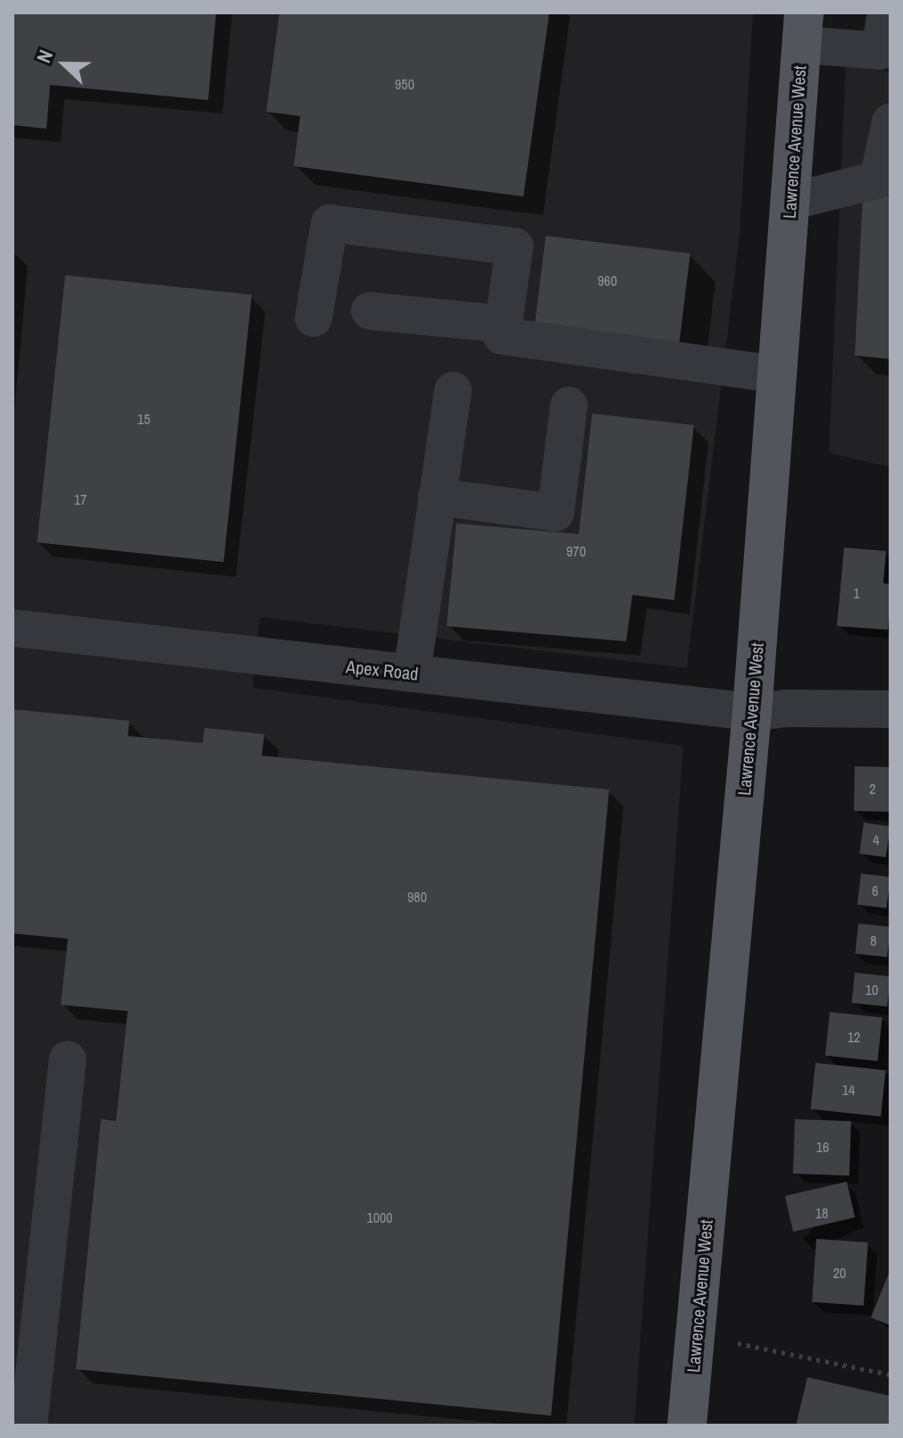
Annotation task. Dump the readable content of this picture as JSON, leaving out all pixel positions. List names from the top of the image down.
{
  "streets": {
    "main road": ["Lawrence Avenue West"],
    "street": ["Apex Road"]
  },
  "crossings": [
    ["Lawrence Avenue West", "Apex Road"]
  ],
  "house_numbers": [
    "950",
    "960",
    "15",
    "17",
    "970",
    "1",
    "2",
    "4",
    "6",
    "980",
    "8",
    "10",
    "12",
    "14",
    "16",
    "18",
    "1000",
    "20"
  ],
  "north": "left"
}
